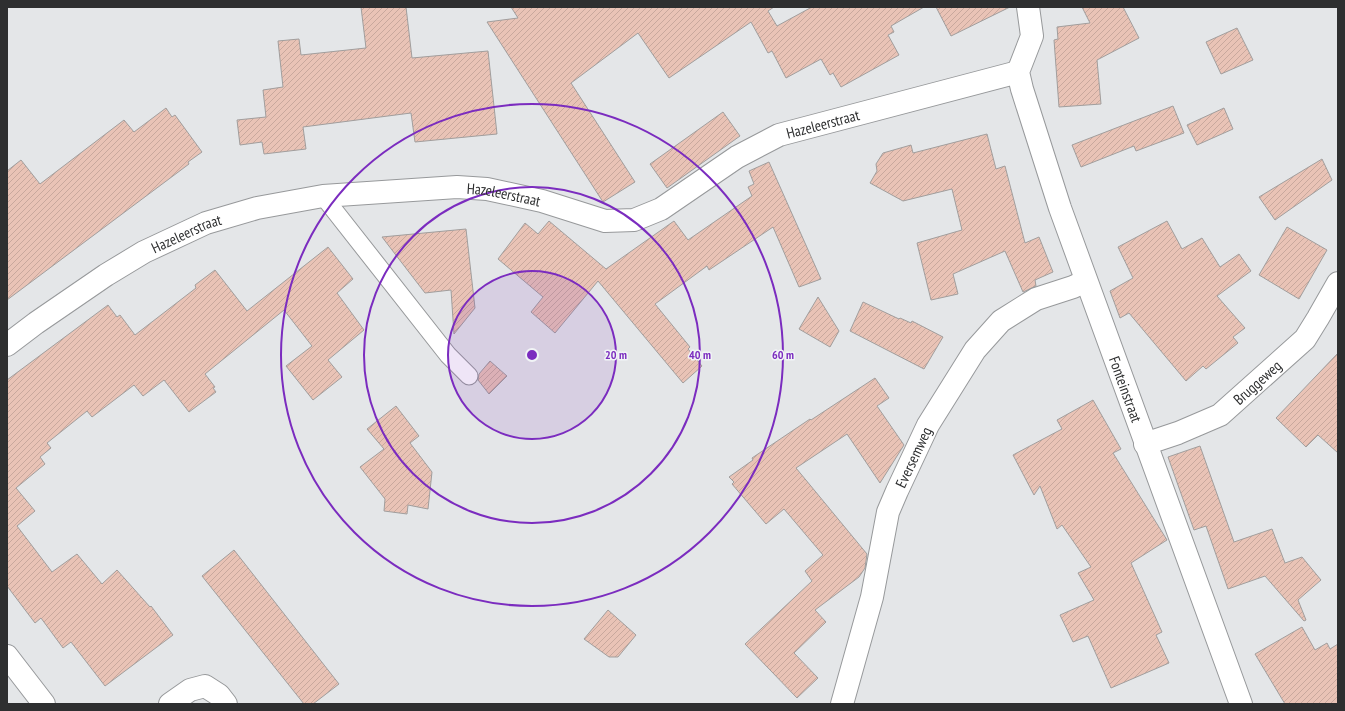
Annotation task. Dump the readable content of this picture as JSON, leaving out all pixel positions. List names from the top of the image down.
{
  "streets": {
    "street": [
      "Hazeleerstraat",
      "Bruggeweg",
      "Fonteinstraat",
      "Eversemweg"
    ]
  },
  "crossings": [
    ["Hazeleerstraat", "Fonteinstraat"],
    ["Bruggeweg", "Fonteinstraat"],
    ["Fonteinstraat", "Eversemweg"]
  ],
  "rings": ["20 m", "40 m", "60 m"]
}
